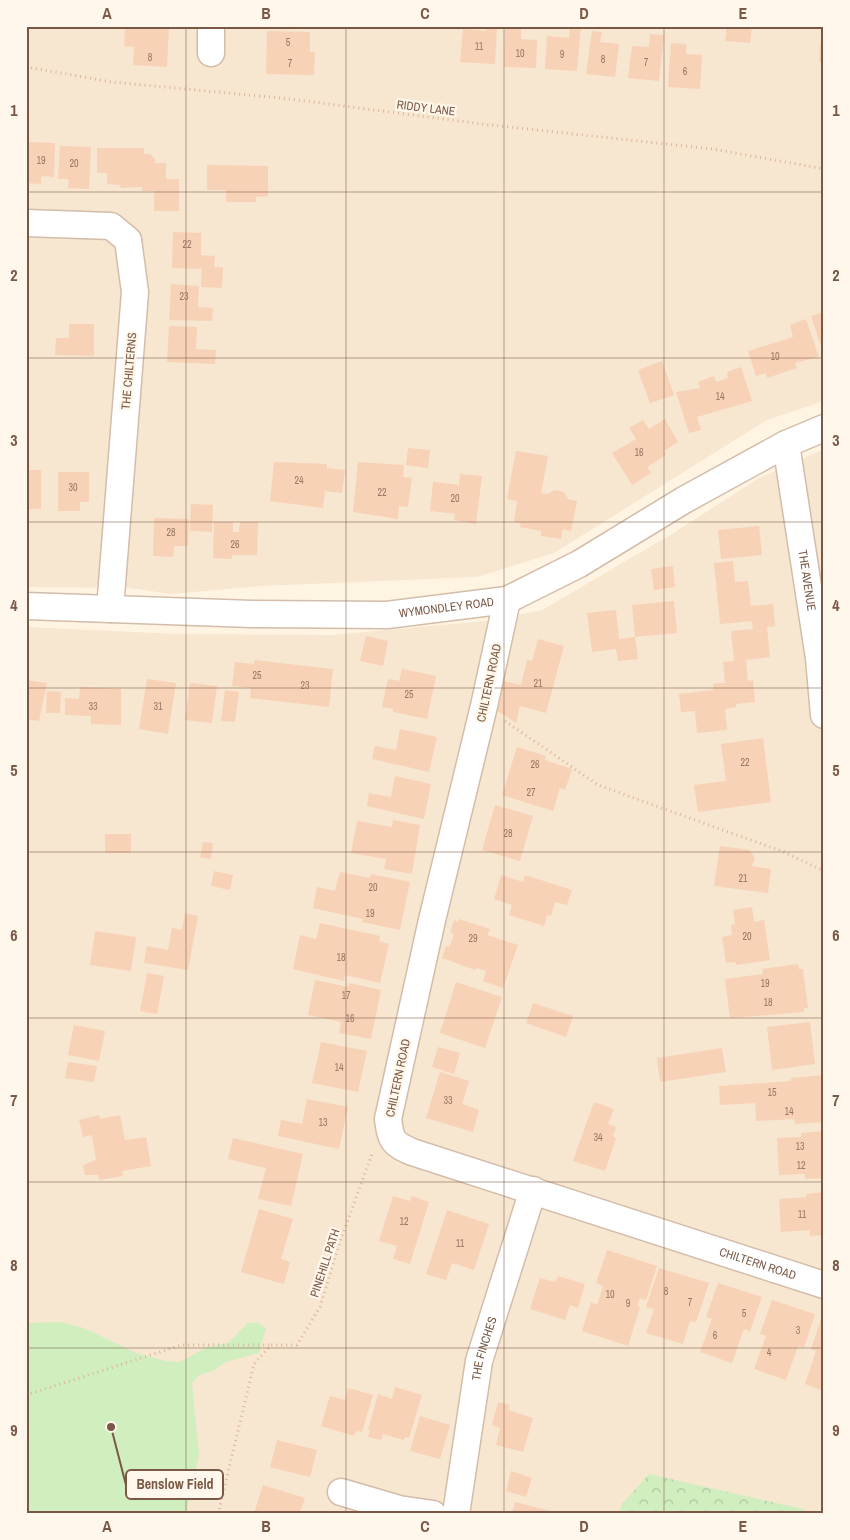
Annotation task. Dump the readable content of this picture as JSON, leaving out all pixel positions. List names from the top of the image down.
{
  "streets": {
    "street": [
      "THE CHILTERNS",
      "THE AVENUE",
      "WYMONDLEY ROAD",
      "CHILTERN ROAD",
      "THE FINCHES"
    ],
    "path": ["RIDDY LANE", "PINEHILL PATH"]
  },
  "crossings": [
    ["THE CHILTERNS", "WYMONDLEY ROAD"],
    ["THE AVENUE", "WYMONDLEY ROAD"],
    ["WYMONDLEY ROAD", "CHILTERN ROAD"],
    ["CHILTERN ROAD", "PINEHILL PATH"],
    ["CHILTERN ROAD", "THE FINCHES"]
  ],
  "places": ["Benslow Field"],
  "house_numbers": [
    "5",
    "11",
    "10",
    "9",
    "8",
    "8",
    "7",
    "7",
    "6",
    "19",
    "20",
    "22",
    "23",
    "10",
    "14",
    "16",
    "24",
    "30",
    "22",
    "20",
    "28",
    "26",
    "25",
    "21",
    "23",
    "25",
    "33",
    "31",
    "22",
    "26",
    "27",
    "28",
    "21",
    "20",
    "19",
    "20",
    "29",
    "18",
    "19",
    "17",
    "18",
    "16",
    "14",
    "15",
    "33",
    "14",
    "13",
    "34",
    "13",
    "12",
    "11",
    "12",
    "11",
    "8",
    "10",
    "7",
    "9",
    "5",
    "3",
    "6",
    "4"
  ],
  "grid": {
    "columns": [
      "A",
      "B",
      "C",
      "D",
      "E"
    ],
    "rows": [
      "1",
      "2",
      "3",
      "4",
      "5",
      "6",
      "7",
      "8",
      "9"
    ]
  }
}
